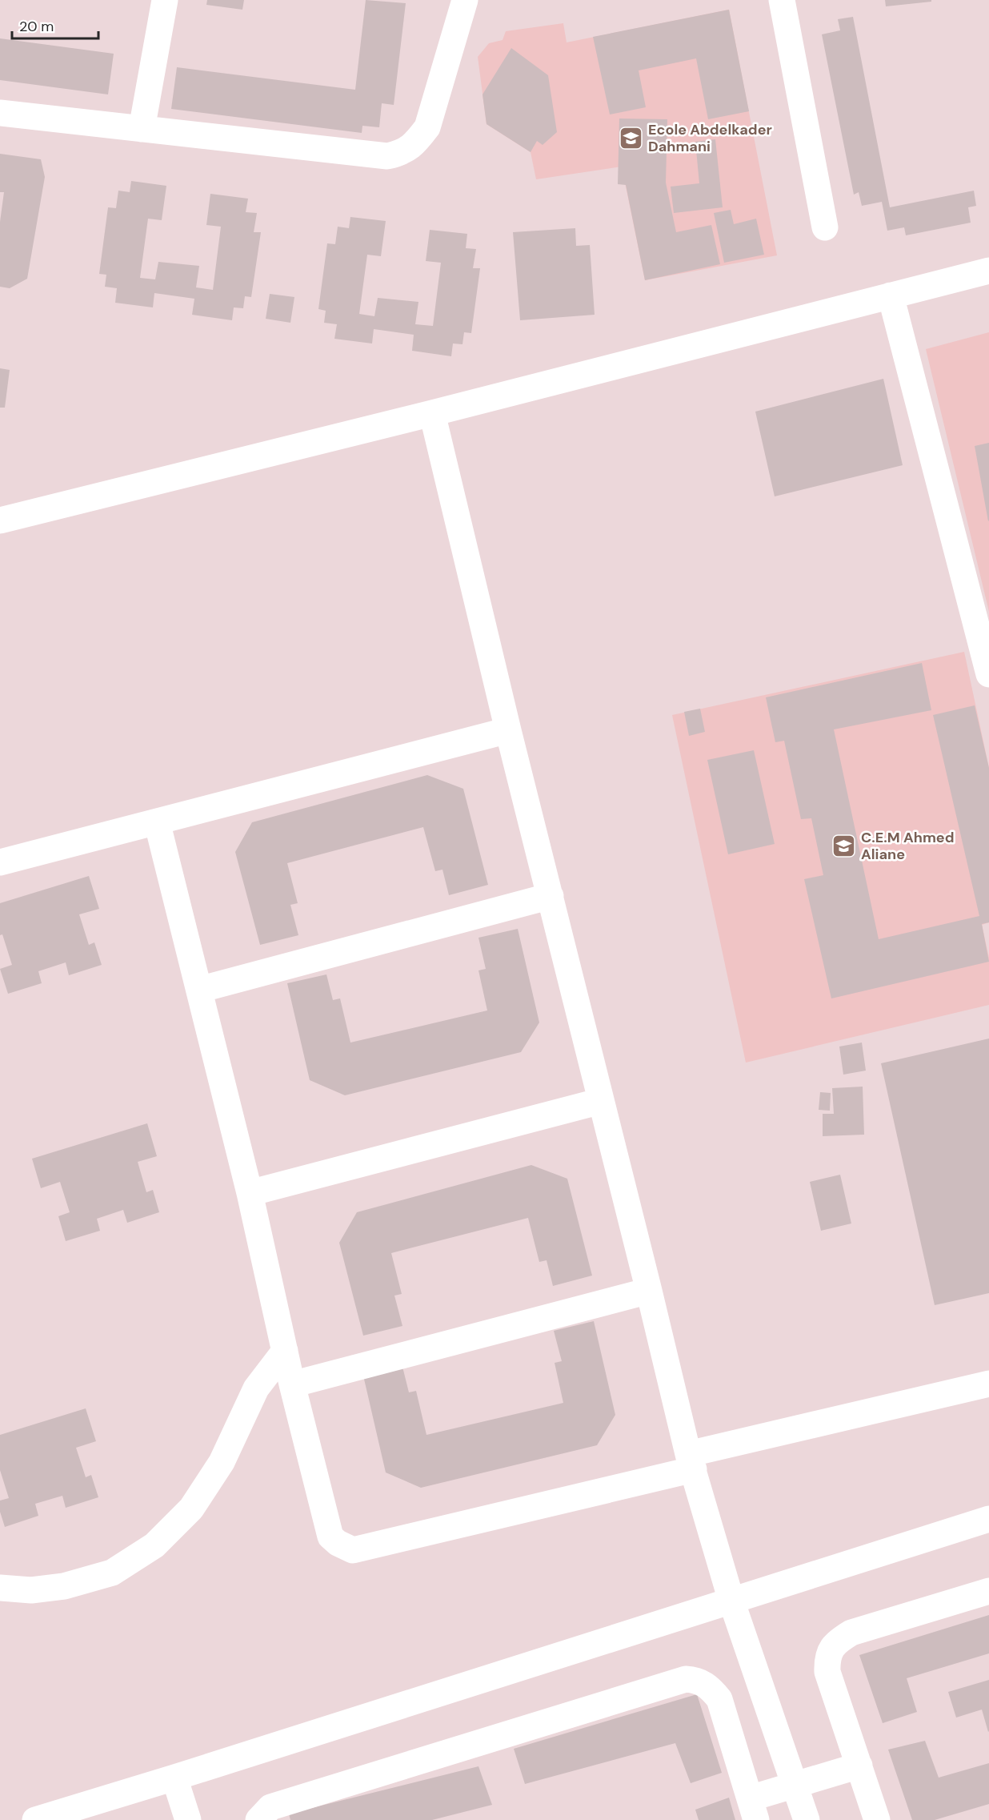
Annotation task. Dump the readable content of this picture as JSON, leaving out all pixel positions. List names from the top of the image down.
{
  "places": {
    "school or university": ["Ecole Abdelkader Dahmani", "C.E.M Ahmed Aliane"]
  },
  "scale_bar": "20 m"
}
